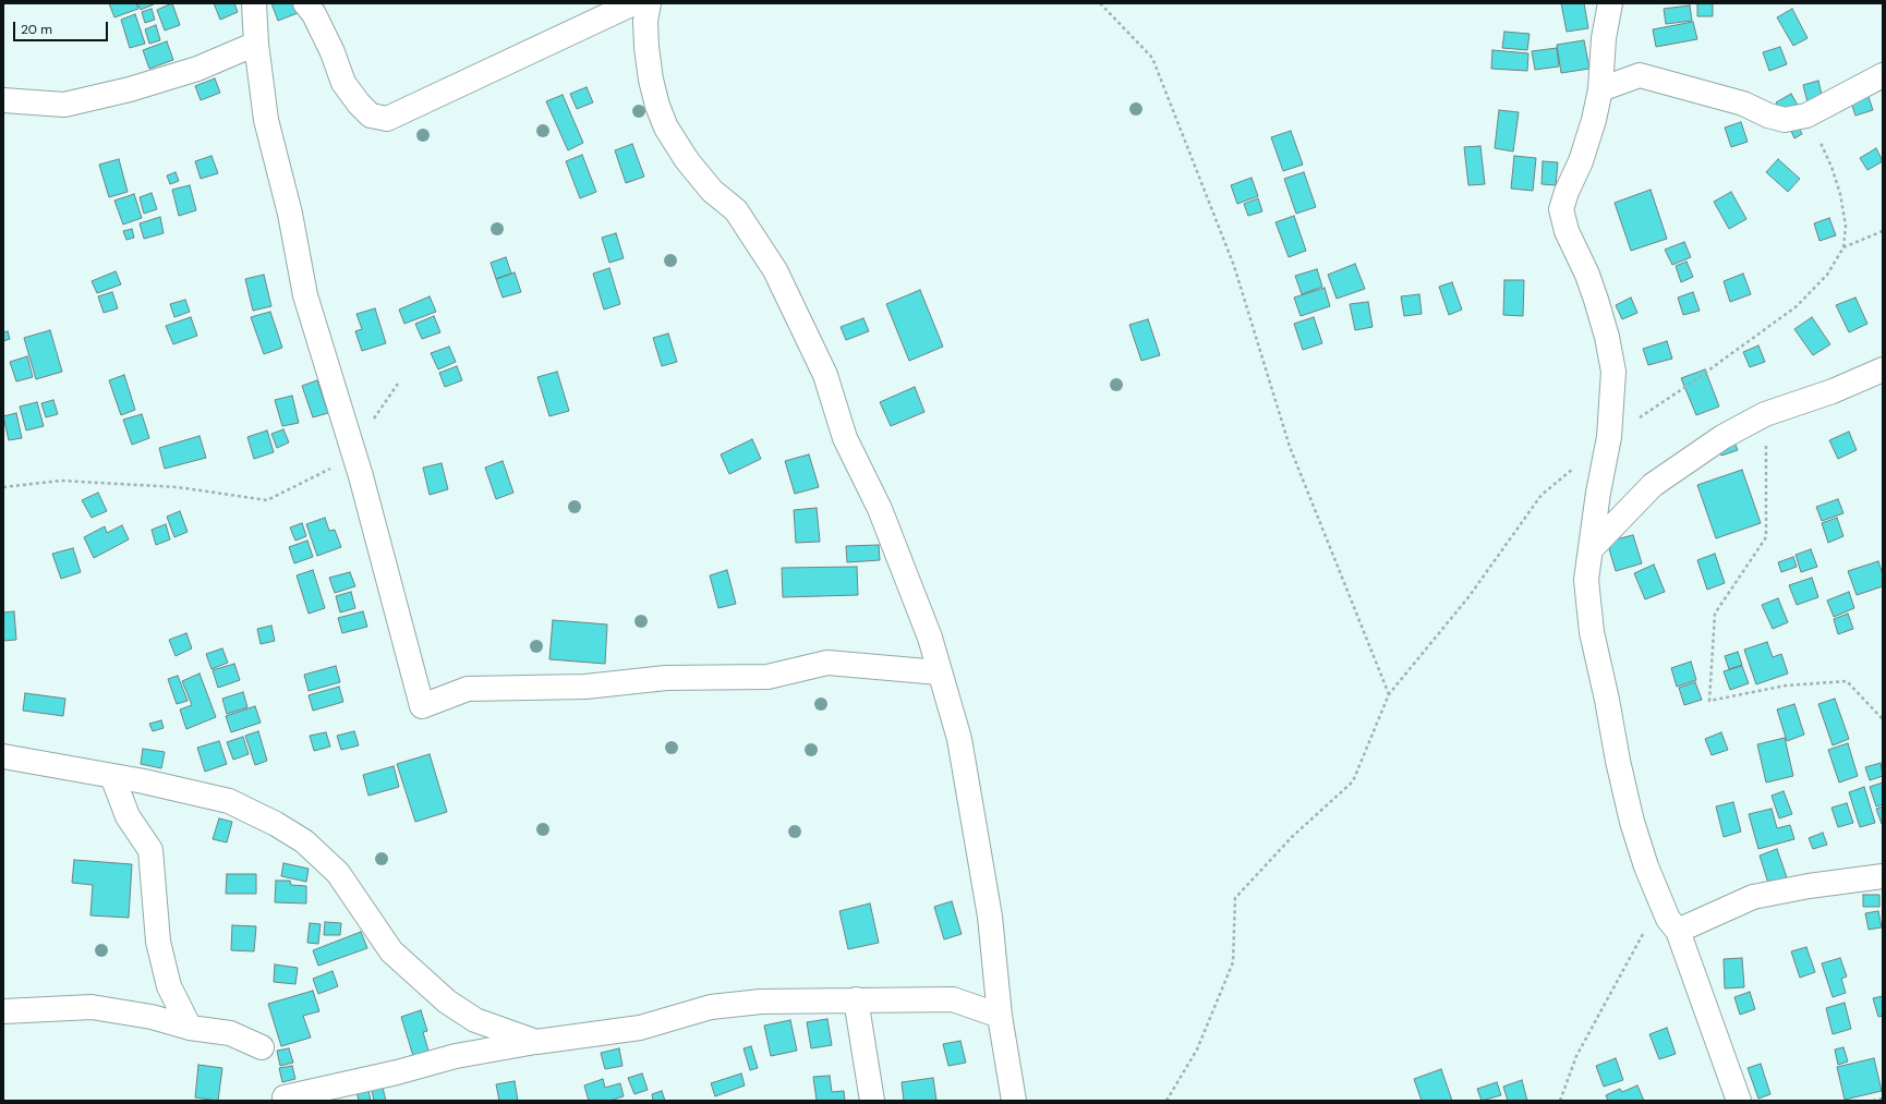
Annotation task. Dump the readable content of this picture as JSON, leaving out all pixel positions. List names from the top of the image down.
{
  "scale_bar": "20 m"
}
